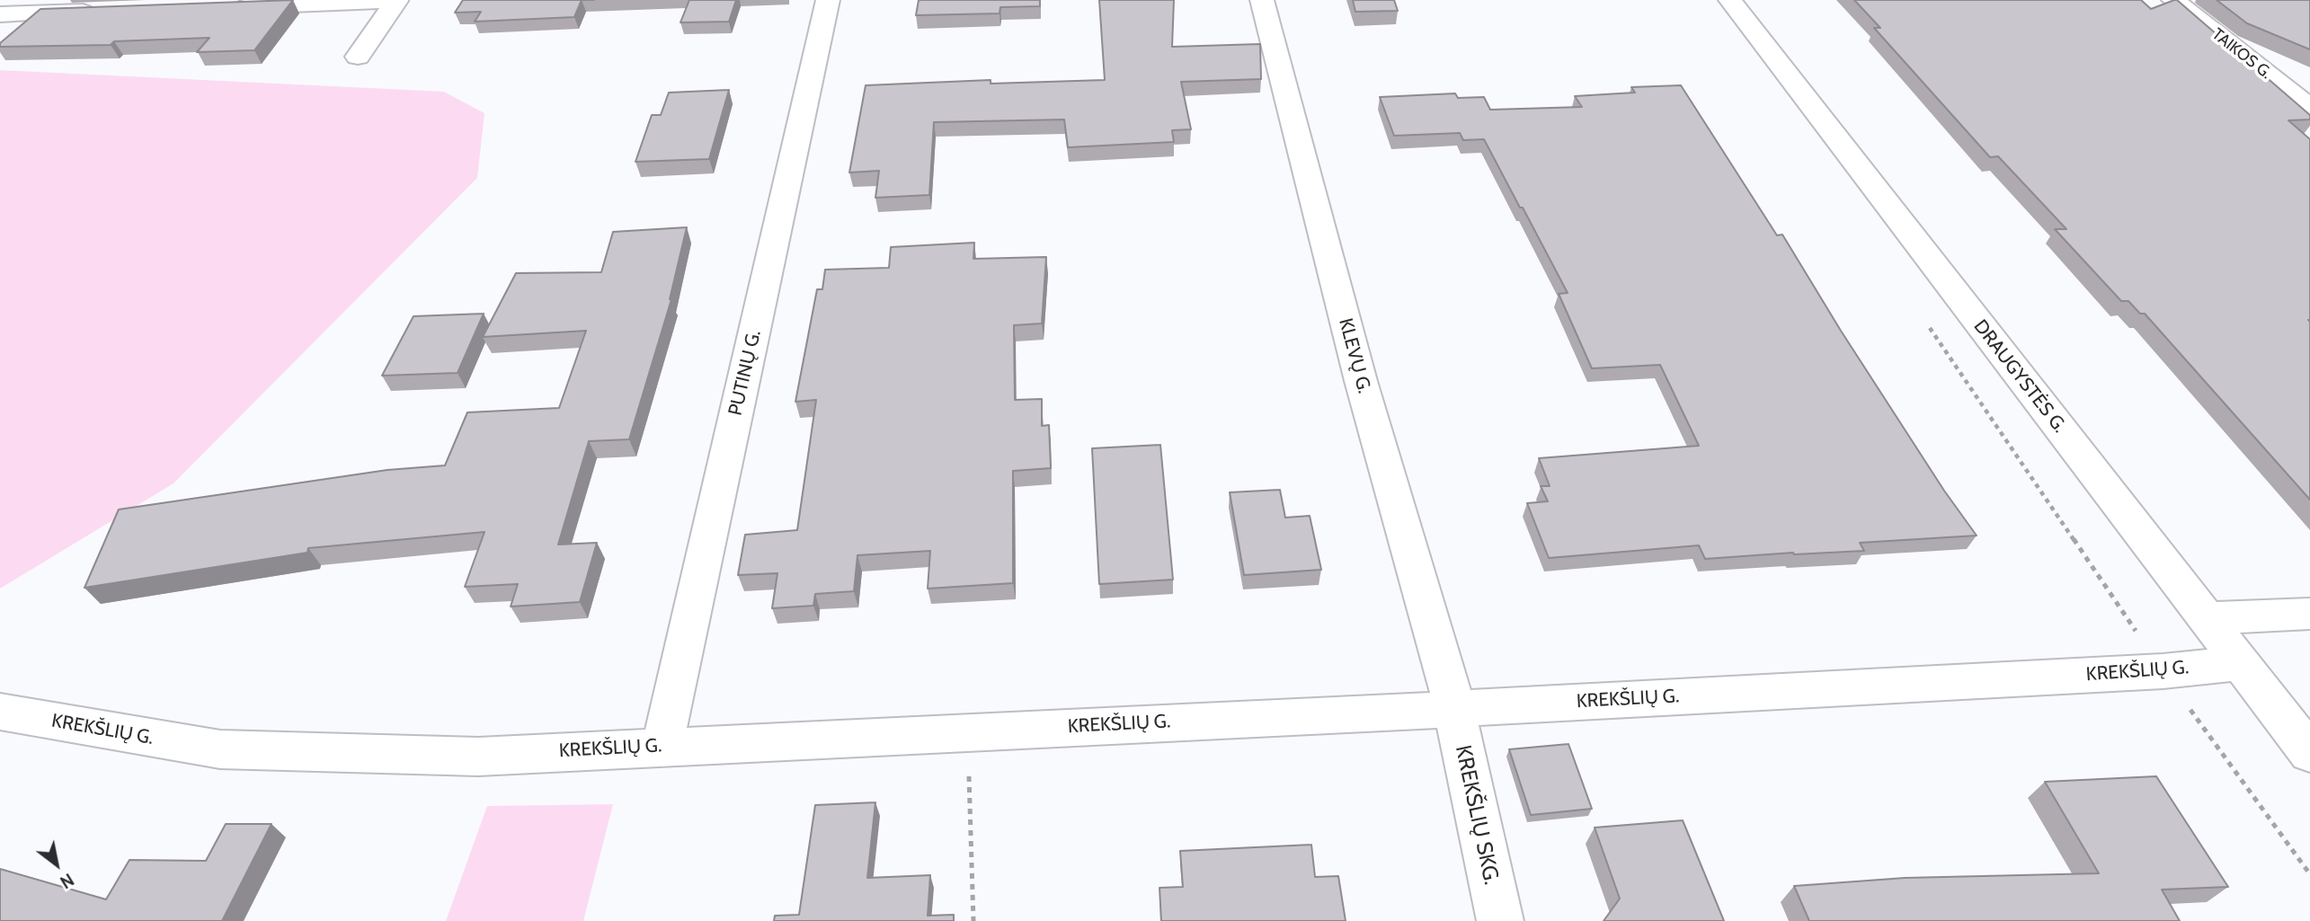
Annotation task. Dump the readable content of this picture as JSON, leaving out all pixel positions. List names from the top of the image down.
{
  "streets": {
    "street": [
      "TAIKOS G.",
      "KLEVŲ G.",
      "PUTINŲ G.",
      "DRAUGYSTĖS G.",
      "KREKŠLIŲ G.",
      "KREKŠLIŲ SKG."
    ]
  },
  "crossings": [
    ["KLEVŲ G.", "KREKŠLIŲ G."],
    ["KLEVŲ G.", "KREKŠLIŲ SKG."],
    ["PUTINŲ G.", "KREKŠLIŲ G."],
    ["DRAUGYSTĖS G.", "KREKŠLIŲ G."],
    ["KREKŠLIŲ G.", "KREKŠLIŲ SKG."]
  ],
  "north": "bottom right"
}
